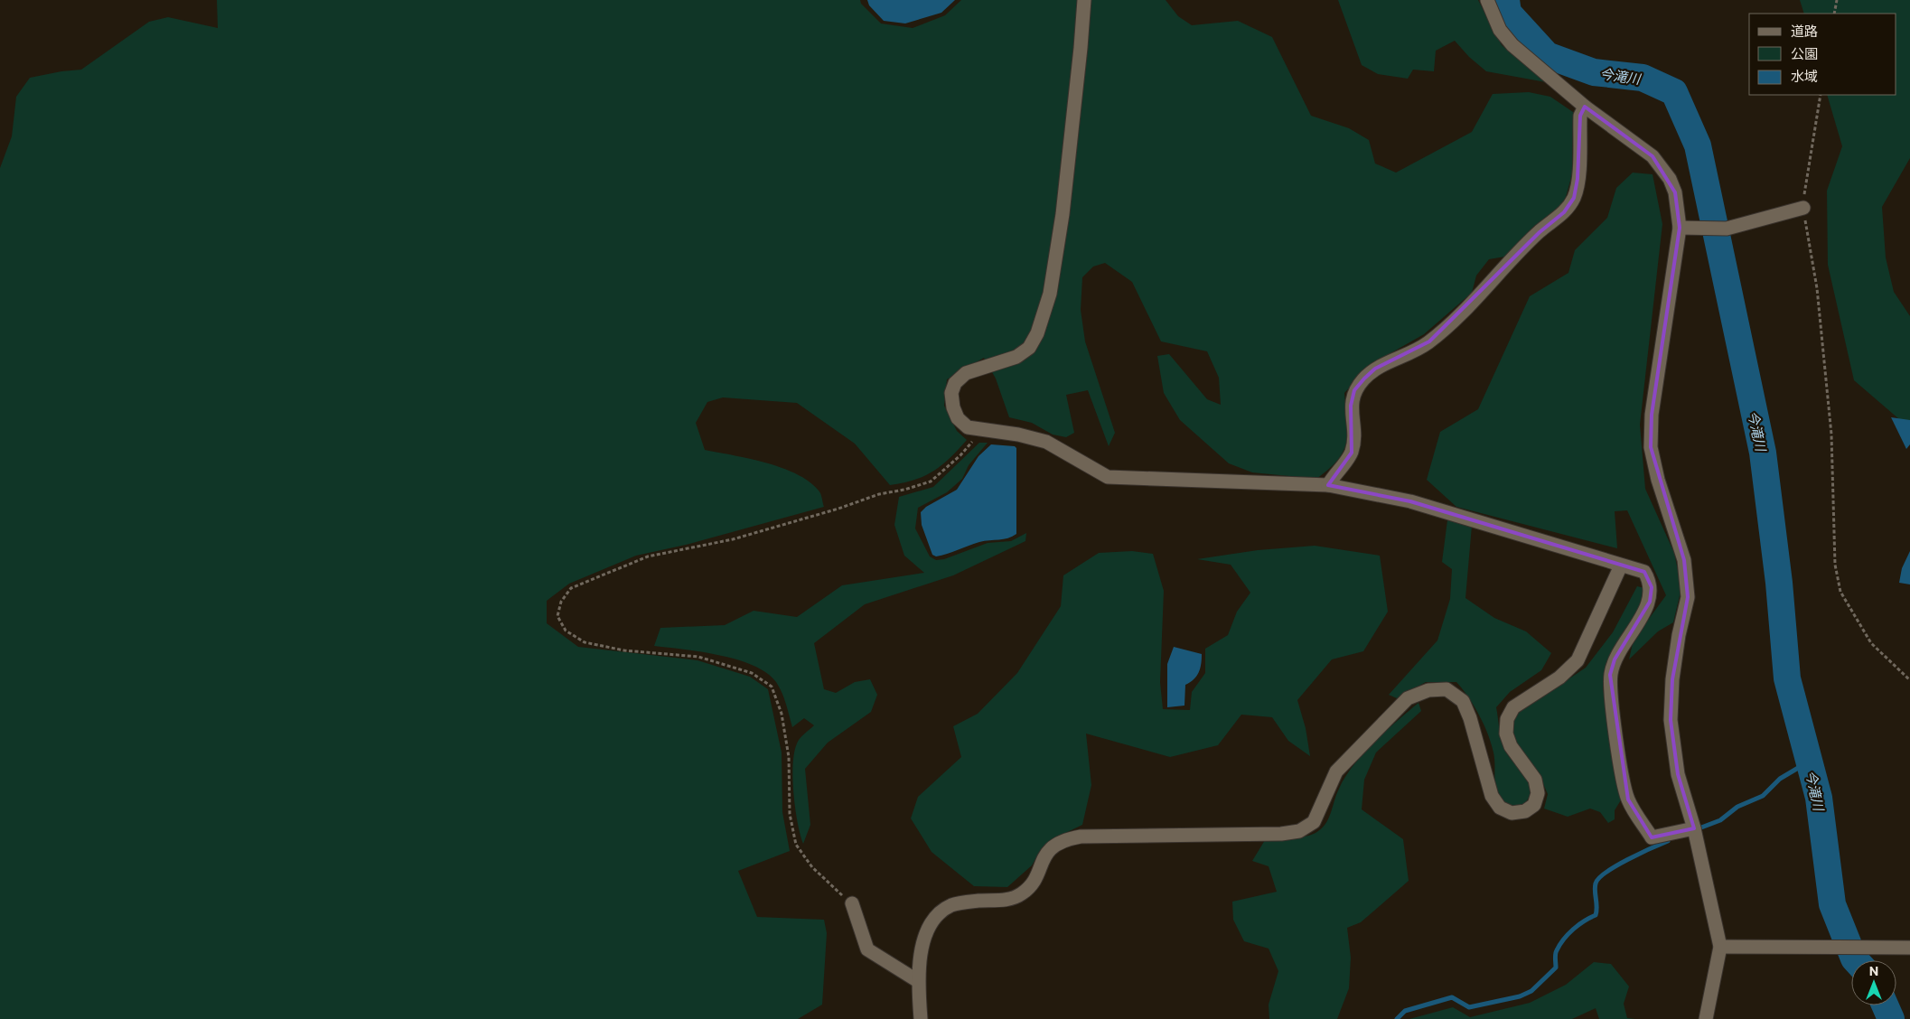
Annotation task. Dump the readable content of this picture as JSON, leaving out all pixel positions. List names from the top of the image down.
{
  "water": ["今滝川"],
  "legend": ["道路", "公園", "水域"],
  "north": "top"
}
